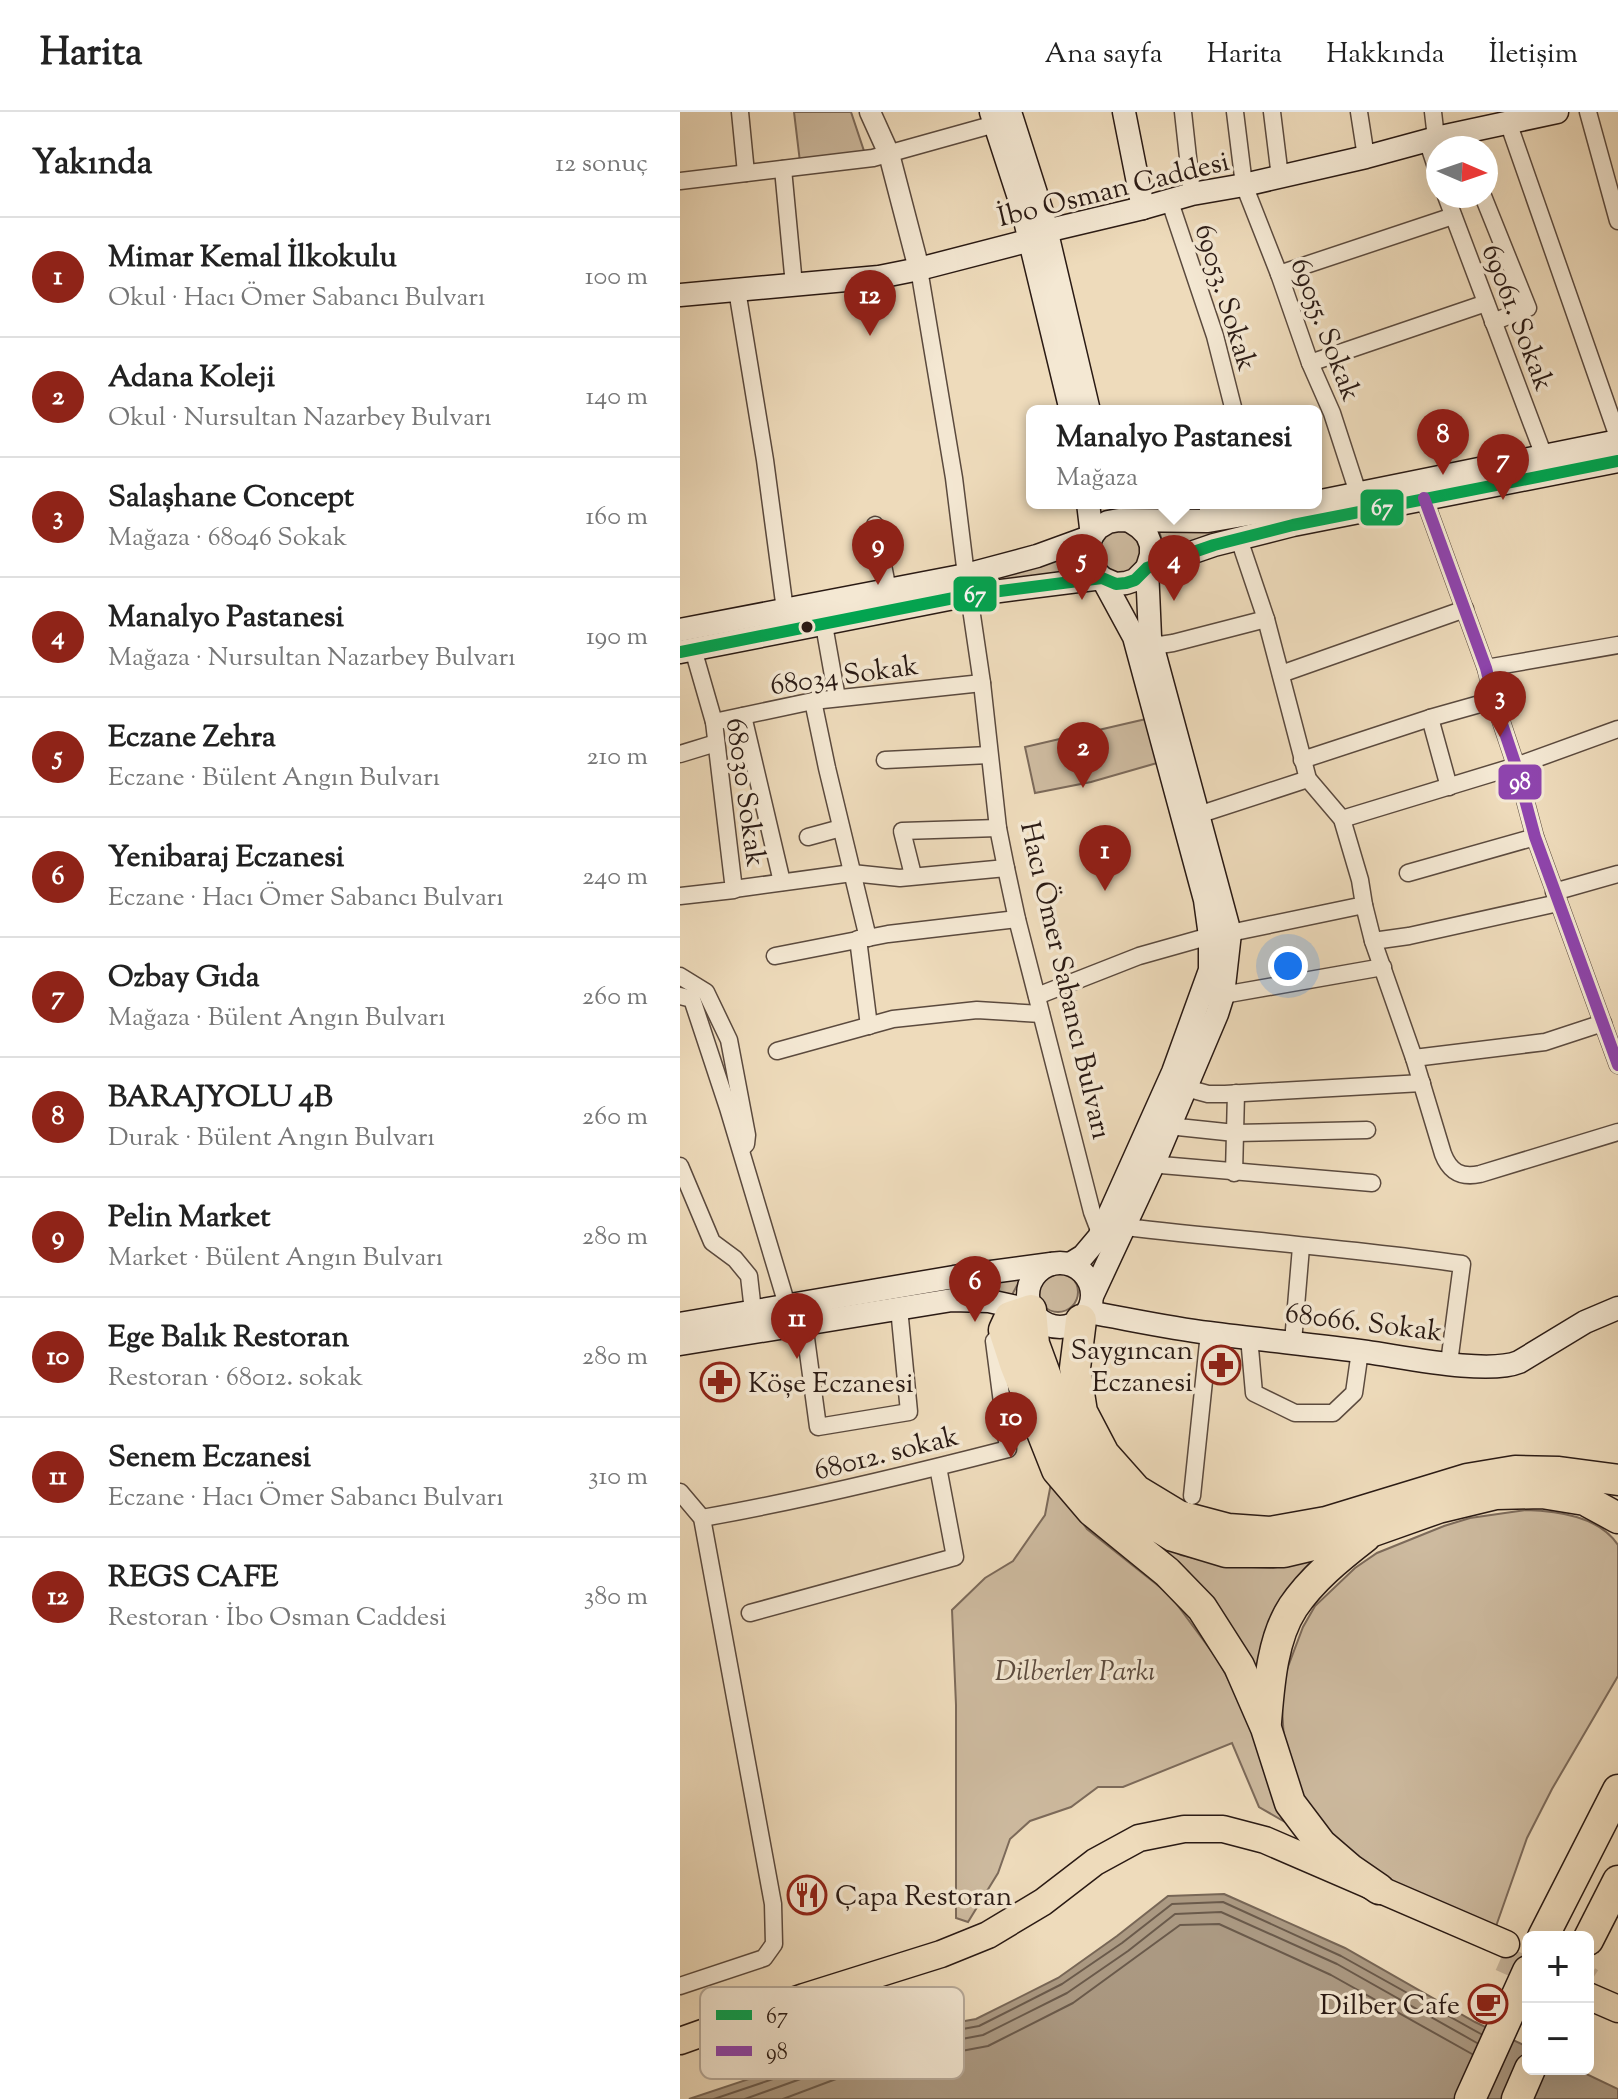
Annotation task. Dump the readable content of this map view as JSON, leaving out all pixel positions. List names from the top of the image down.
{
  "streets": {
    "main road": ["İbo Osman Caddesi", "68066. Sokak"],
    "street": [
      "69053. Sokak",
      "69061. Sokak",
      "69055. Sokak",
      "68034 Sokak",
      "68030 Sokak",
      "Hacı Ömer Sabancı Bulvarı",
      "68012. sokak"
    ]
  },
  "crossings": [
    ["İbo Osman Caddesi", "69053. Sokak"],
    ["İbo Osman Caddesi", "69055. Sokak"],
    ["İbo Osman Caddesi", "Hacı Ömer Sabancı Bulvarı"],
    ["68034 Sokak", "68030 Sokak"],
    ["68034 Sokak", "Hacı Ömer Sabancı Bulvarı"]
  ],
  "parks": ["Dilberler Parkı"],
  "places": {
    "pharmacy": ["Saygıncan Eczanesi", "Köşe Eczanesi"],
    "restaurant": ["Çapa Restoran"],
    "cafe": ["Dilber Cafe"]
  },
  "lines": ["transit line 67", "transit line 98"],
  "legend": ["67", "98"],
  "north": "right",
  "page": {
    "header": "Harita",
    "nav": [
      "Ana sayfa",
      "Harita",
      "Hakkında",
      "İletişim"
    ],
    "heading": ["Yakında", "12 sonuç"],
    "list": [
      {
        "mark": "1",
        "name": "Mimar Kemal İlkokulu",
        "note": "Okul · Hacı Ömer Sabancı Bulvarı",
        "value": "100 m"
      },
      {
        "mark": "2",
        "name": "Adana Koleji",
        "note": "Okul · Nursultan Nazarbey Bulvarı",
        "value": "140 m"
      },
      {
        "mark": "3",
        "name": "Salaşhane Concept",
        "note": "Mağaza · 68046 Sokak",
        "value": "160 m"
      },
      {
        "mark": "4",
        "name": "Manalyo Pastanesi",
        "note": "Mağaza · Nursultan Nazarbey Bulvarı",
        "value": "190 m"
      },
      {
        "mark": "5",
        "name": "Eczane Zehra",
        "note": "Eczane · Bülent Angın Bulvarı",
        "value": "210 m"
      },
      {
        "mark": "6",
        "name": "Yenibaraj Eczanesi",
        "note": "Eczane · Hacı Ömer Sabancı Bulvarı",
        "value": "240 m"
      },
      {
        "mark": "7",
        "name": "Ozbay Gıda",
        "note": "Mağaza · Bülent Angın Bulvarı",
        "value": "260 m"
      },
      {
        "mark": "8",
        "name": "BARAJYOLU 4B",
        "note": "Durak · Bülent Angın Bulvarı",
        "value": "260 m"
      },
      {
        "mark": "9",
        "name": "Pelin Market",
        "note": "Market · Bülent Angın Bulvarı",
        "value": "280 m"
      },
      {
        "mark": "10",
        "name": "Ege Balık Restoran",
        "note": "Restoran · 68012. sokak",
        "value": "280 m"
      },
      {
        "mark": "11",
        "name": "Senem Eczanesi",
        "note": "Eczane · Hacı Ömer Sabancı Bulvarı",
        "value": "310 m"
      },
      {
        "mark": "12",
        "name": "REGS CAFE",
        "note": "Restoran · İbo Osman Caddesi",
        "value": "380 m"
      }
    ],
    "pins": [
      "12",
      "8",
      "7",
      "9",
      "5",
      "4",
      "3",
      "2",
      "1",
      "6",
      "11",
      "10"
    ],
    "popup": ["Manalyo Pastanesi", "Mağaza"],
    "map_buttons": ["+", "−"]
  }
}
